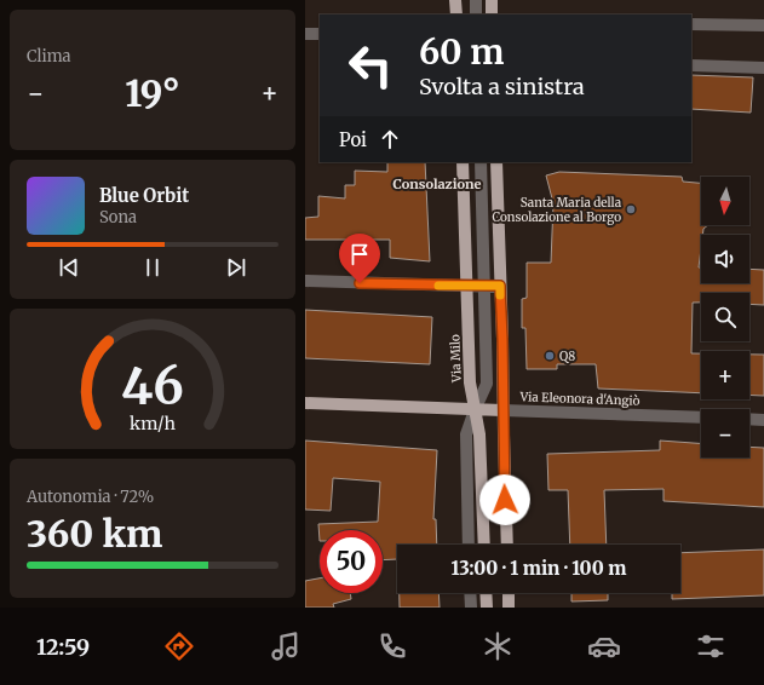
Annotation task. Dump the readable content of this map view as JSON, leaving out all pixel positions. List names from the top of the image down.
{
  "streets": {
    "main road": ["Via Milo", "Via Eleonora d'Angiò"]
  },
  "crossings": [
    ["Via Milo", "Via Eleonora d'Angiò"]
  ],
  "districts": ["Consolazione"],
  "places": ["Santa Maria della Consolazione al Borgo", "Q8"],
  "north": "bottom",
  "page": {
    "tile": [
      "Clima",
      ["Autonomia · 72%", "360 km"]
    ],
    "turn": ["60 m", "Svolta a sinistra"],
    "heat": ["−", "19°", "+"],
    "then": "Poi",
    "song": ["Blue Orbit", "Sona"],
    "map_buttons": ["+", "−"],
    "limit": "50",
    "trip": "13:00 · 1 min · 100 m",
    "tabs": "12:59",
    "gauge": ["46", "km/h"]
  }
}
